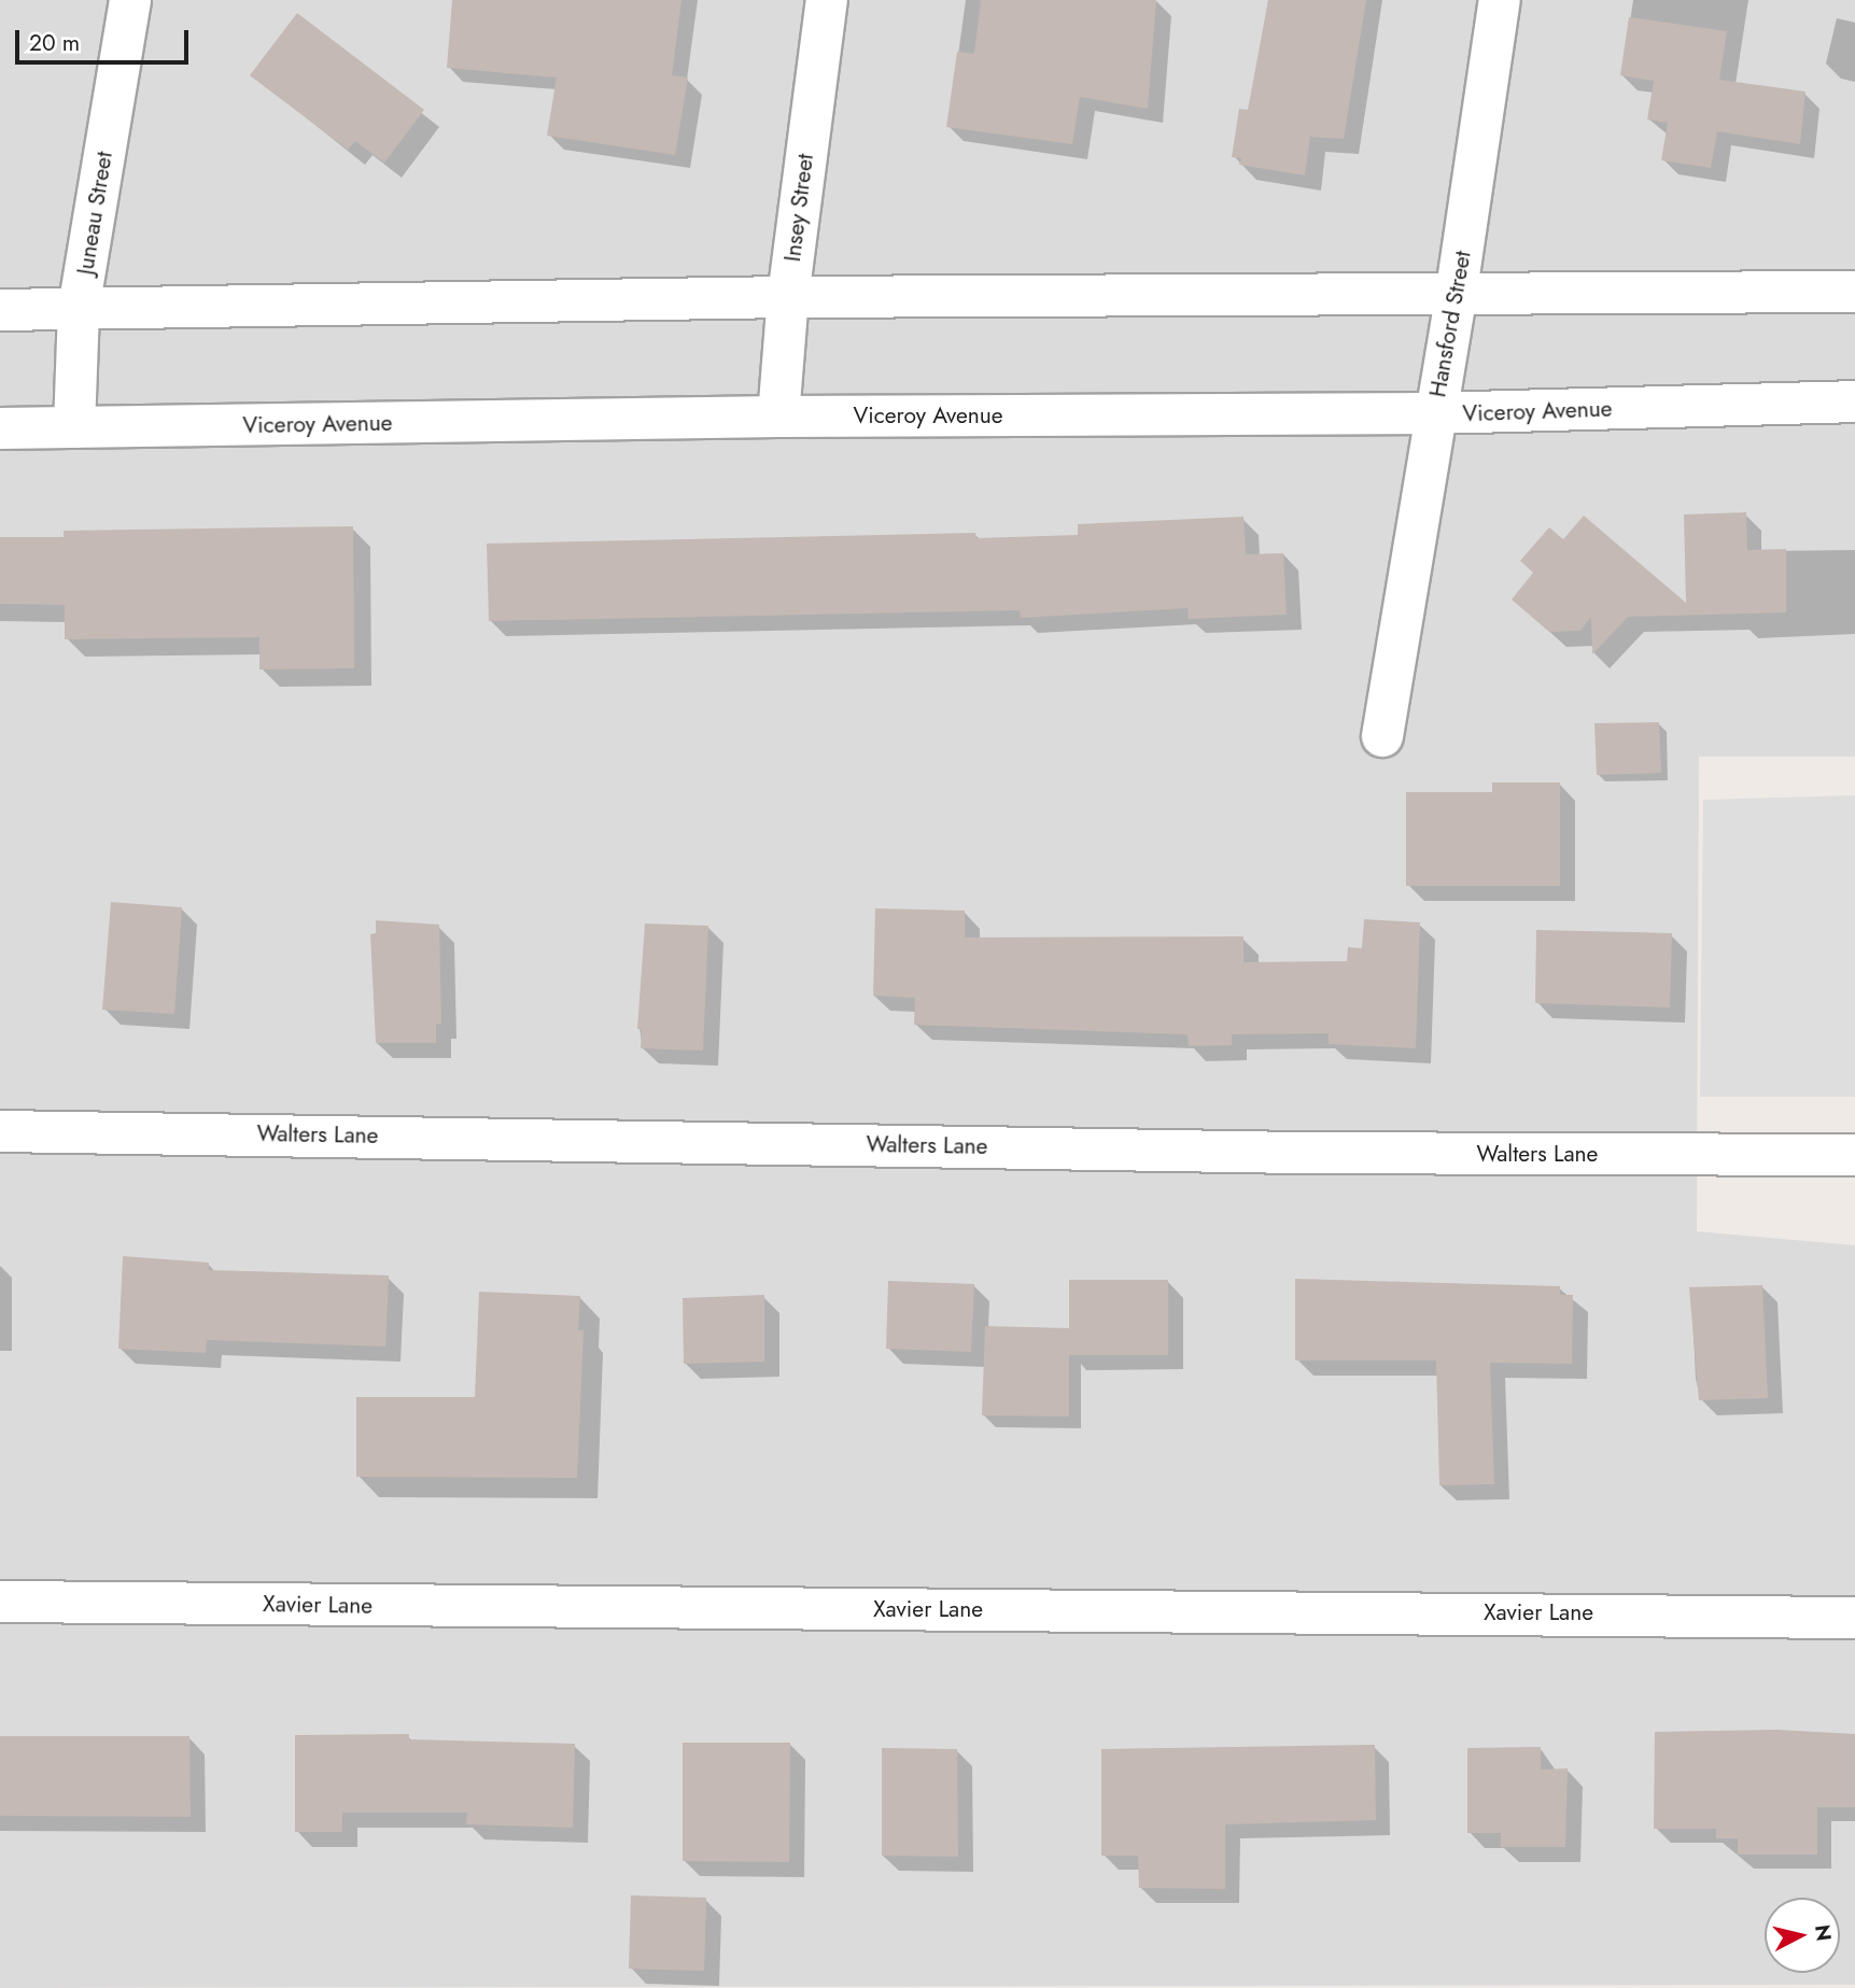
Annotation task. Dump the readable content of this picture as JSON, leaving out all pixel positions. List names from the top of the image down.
{
  "streets": {
    "street": [
      "Insey Street",
      "Juneau Street",
      "Hansford Street",
      "Viceroy Avenue",
      "Walters Lane",
      "Xavier Lane"
    ]
  },
  "crossings": [
    ["Insey Street", "Viceroy Avenue"],
    ["Juneau Street", "Viceroy Avenue"],
    ["Hansford Street", "Viceroy Avenue"]
  ],
  "scale_bar": "20 m",
  "north": "right"
}
